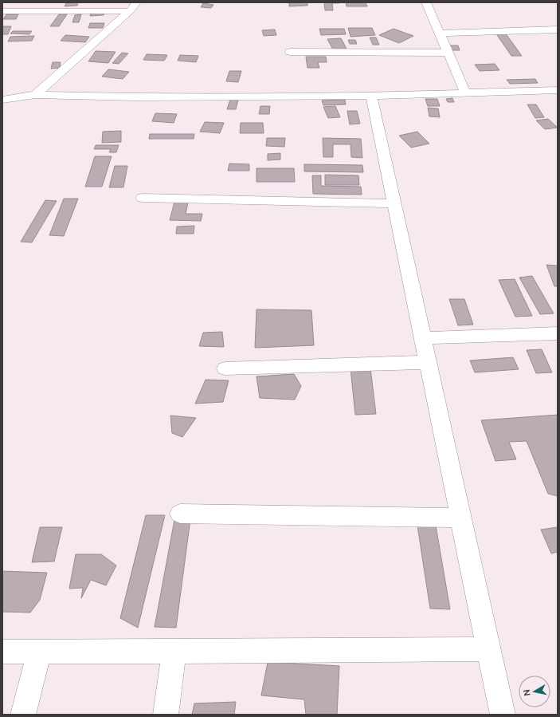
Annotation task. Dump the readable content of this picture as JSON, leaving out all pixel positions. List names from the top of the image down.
{
  "north": "left"
}
